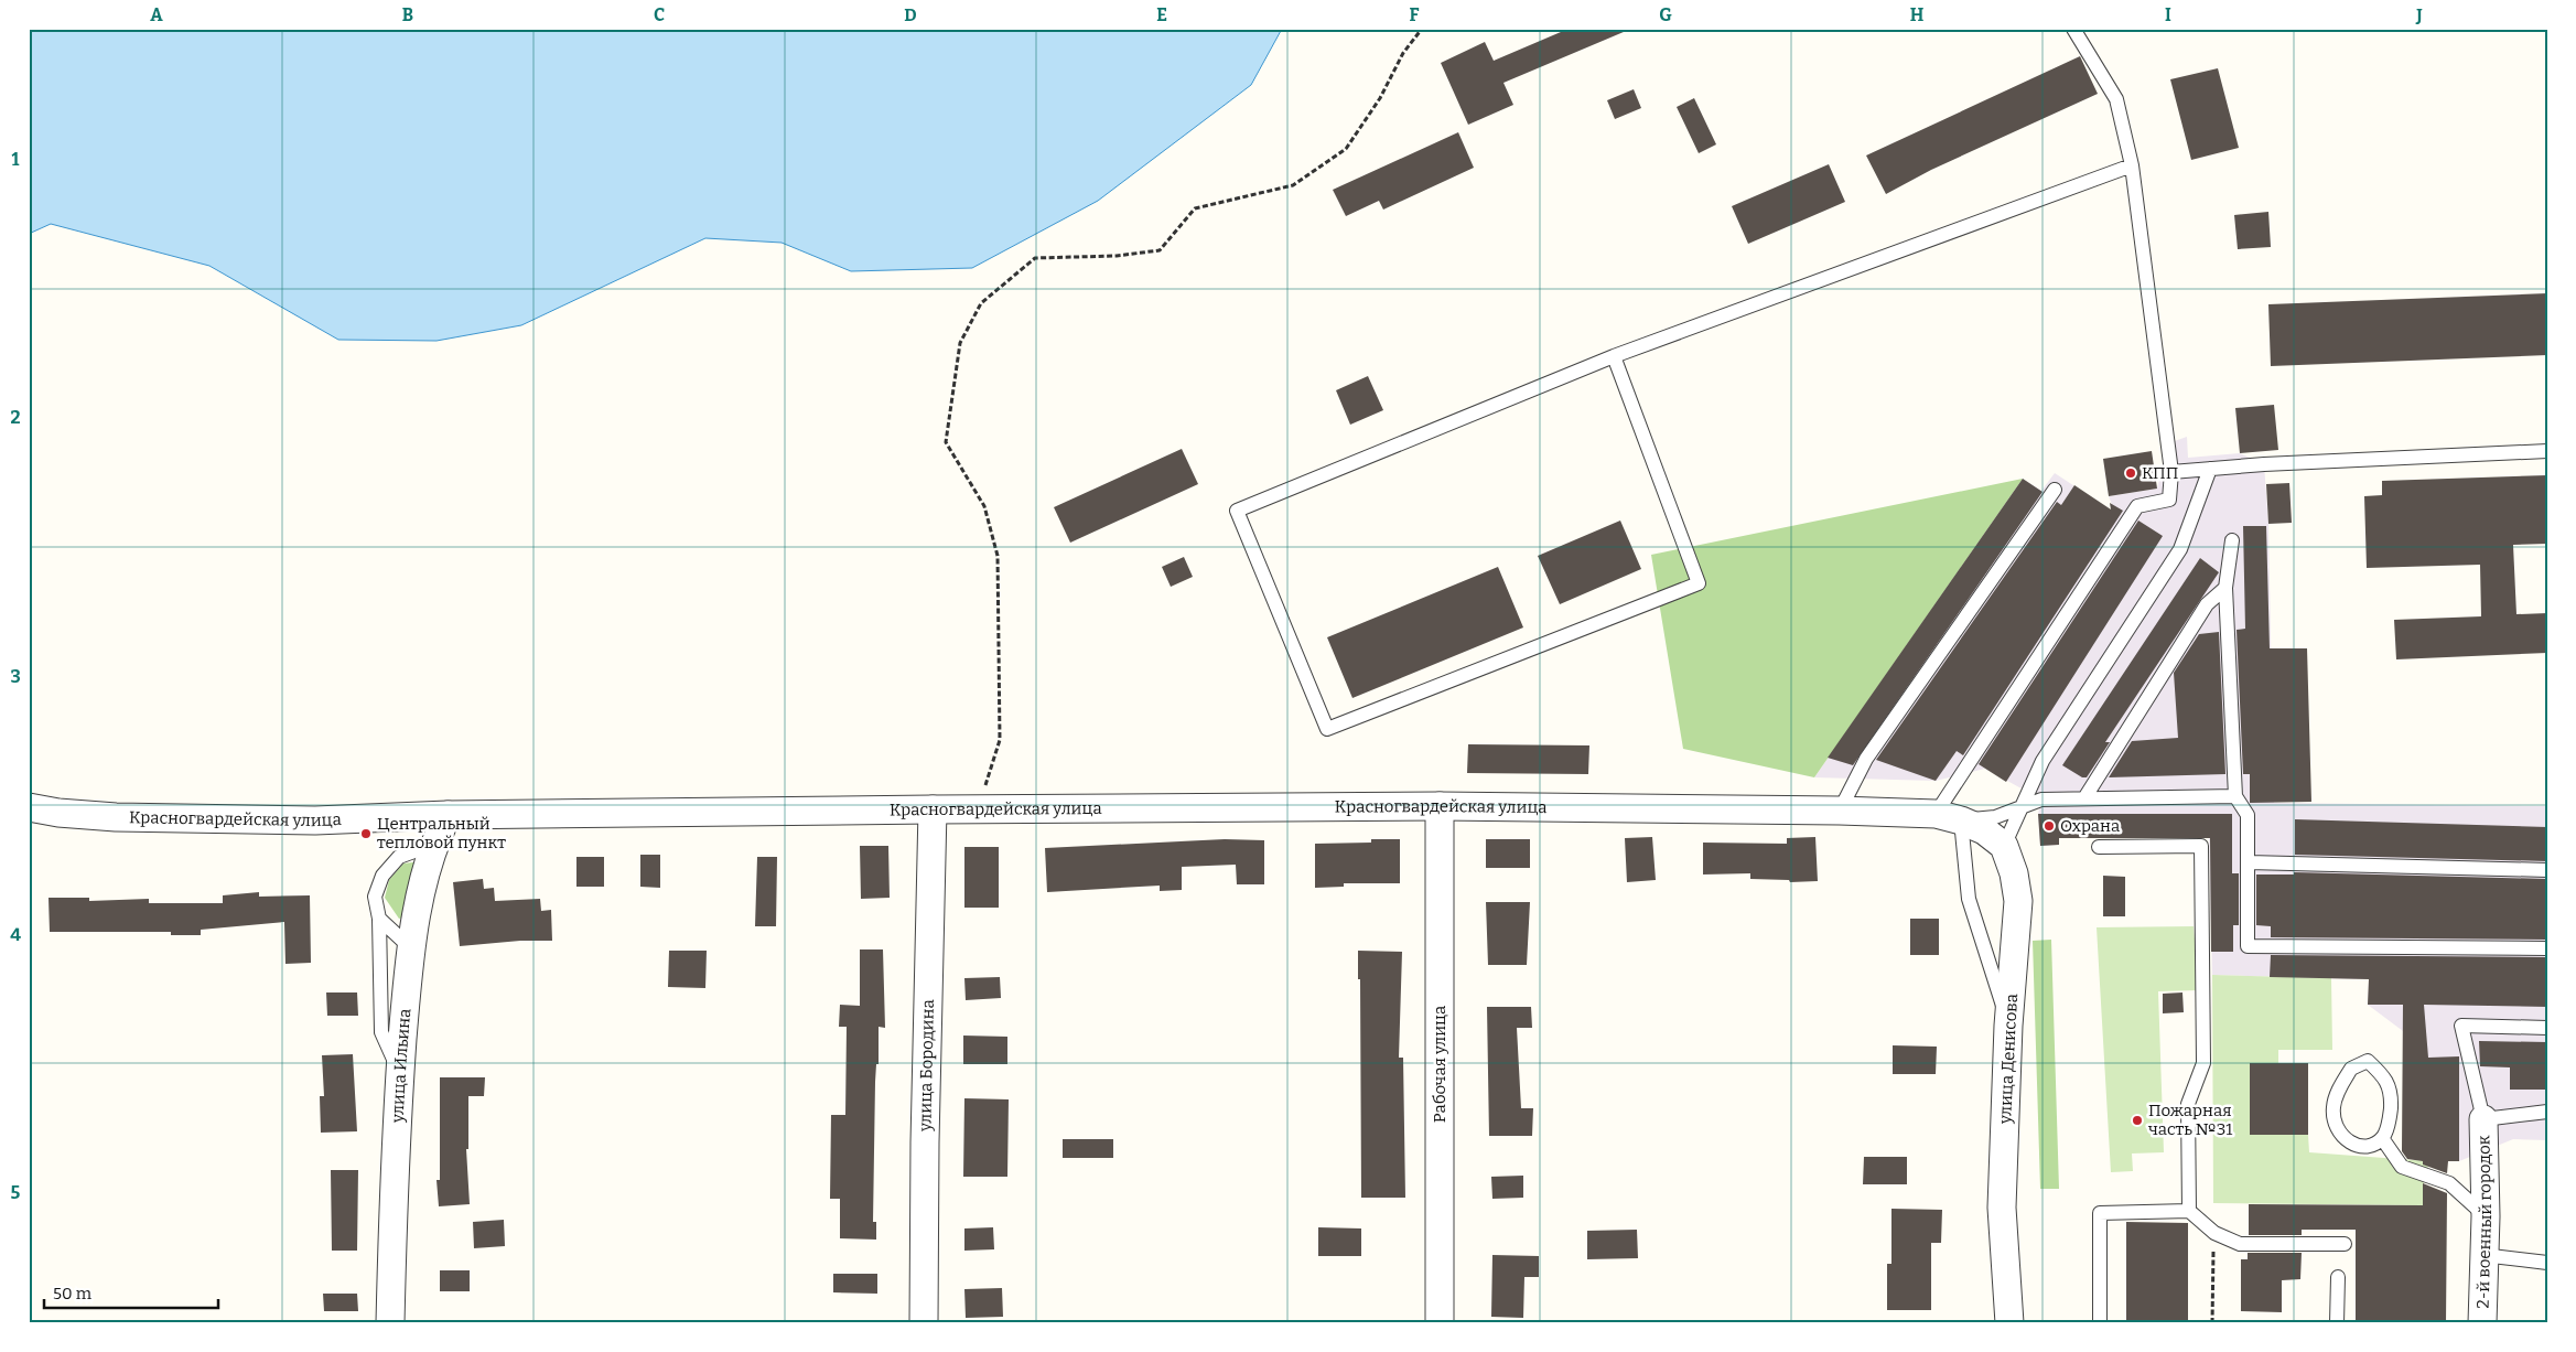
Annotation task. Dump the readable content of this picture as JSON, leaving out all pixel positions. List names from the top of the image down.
{
  "streets": {
    "street": [
      "Красногвардейская улица",
      "улица Денисова",
      "Рабочая улица",
      "улица Ильина",
      "улица Бородина",
      "2-й военный городок"
    ]
  },
  "crossings": [
    ["Красногвардейская улица", "Рабочая улица"],
    ["Красногвардейская улица", "улица Ильина"],
    ["Красногвардейская улица", "улица Бородина"]
  ],
  "places": [
    "КПП",
    "Охрана",
    "Центральный тепловой пункт",
    "Пожарная часть №31"
  ],
  "scale_bar": "50 m",
  "grid": {
    "columns": [
      "A",
      "B",
      "C",
      "D",
      "E",
      "F",
      "G",
      "H",
      "I",
      "J"
    ],
    "rows": [
      "1",
      "2",
      "3",
      "4",
      "5"
    ]
  }
}
